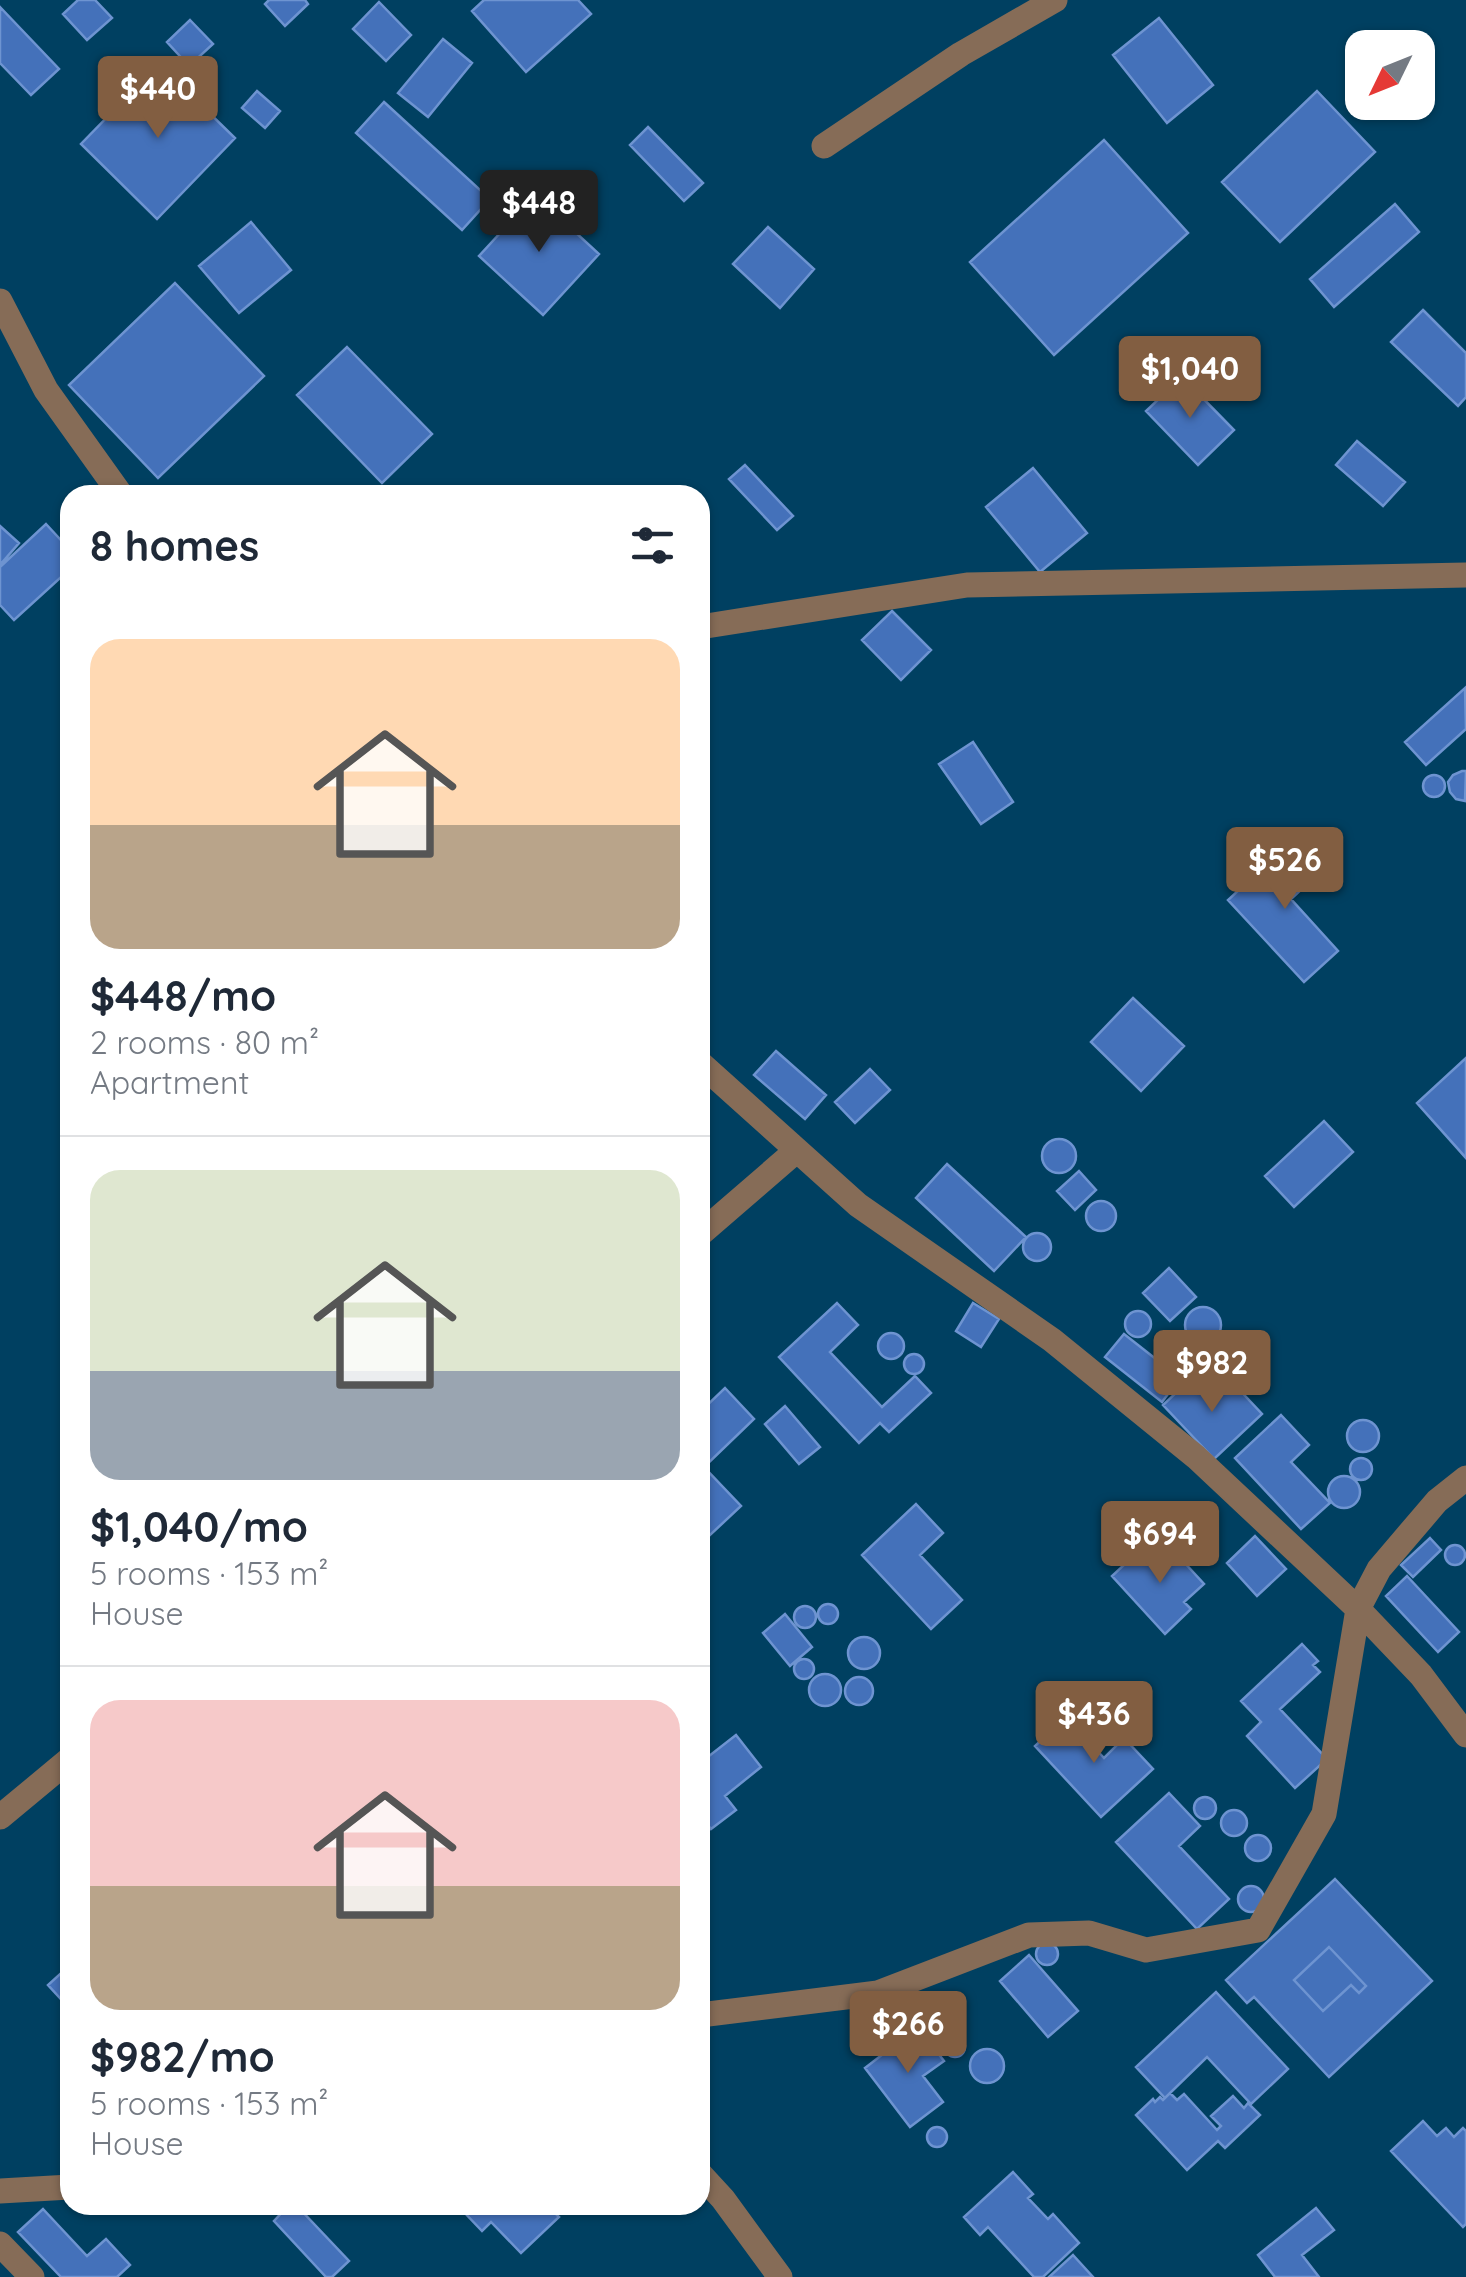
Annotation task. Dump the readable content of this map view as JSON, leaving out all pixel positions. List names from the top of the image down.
{
  "north": "bottom left",
  "page": {
    "price": [
      "$440",
      "$448",
      "$1,040",
      "$526",
      "$982",
      "$694",
      "$436",
      "$266"
    ],
    "heading": "8 homes",
    "list": [
      {
        "name": "$448/mo",
        "note": "2 rooms · 80 m² · Apartment"
      },
      {
        "name": "$1,040/mo",
        "note": "5 rooms · 153 m² · House"
      },
      {
        "name": "$982/mo",
        "note": "5 rooms · 153 m² · House"
      }
    ]
  }
}
